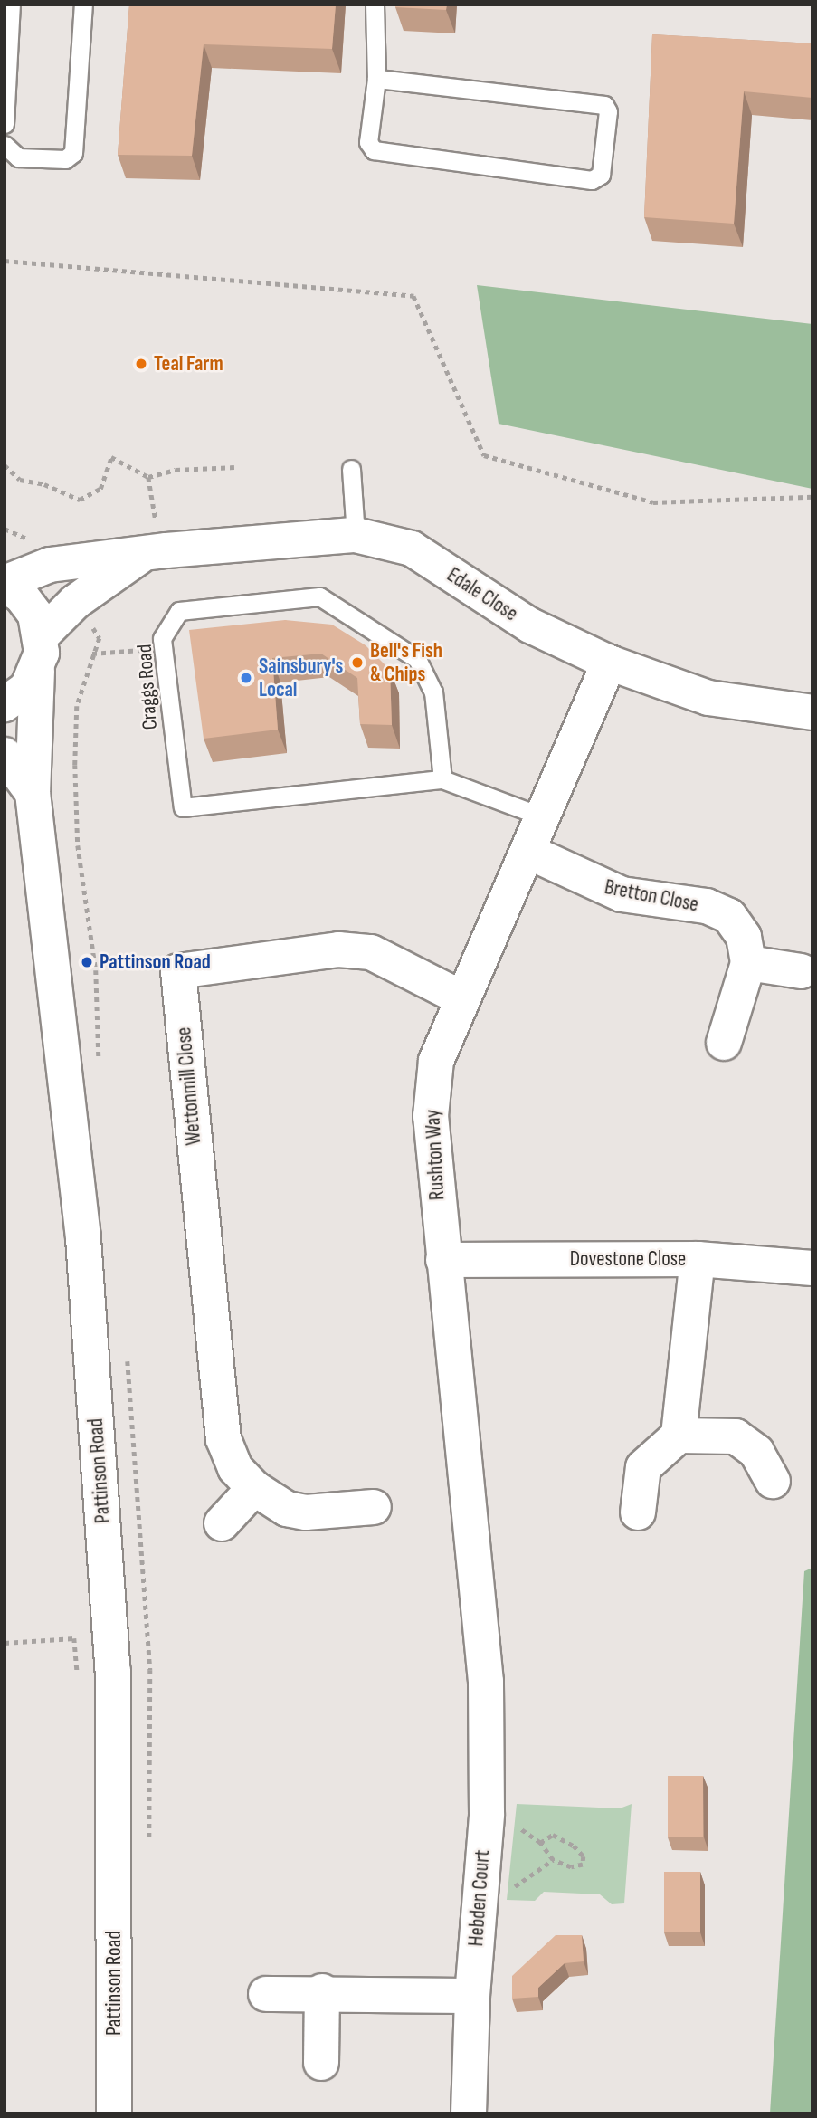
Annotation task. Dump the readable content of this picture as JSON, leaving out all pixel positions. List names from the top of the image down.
{
  "streets": {
    "street": [
      "Edale Close",
      "Bretton Close",
      "Wettonmill Close",
      "Rushton Way",
      "Dovestone Close",
      "Pattinson Road",
      "Hebden Court"
    ],
    "lane": ["Craggs Road"]
  },
  "crossings": [
    ["Edale Close", "Rushton Way"],
    ["Craggs Road", "Rushton Way"],
    ["Bretton Close", "Rushton Way"],
    ["Wettonmill Close", "Rushton Way"],
    ["Rushton Way", "Dovestone Close"],
    ["Rushton Way", "Hebden Court"]
  ],
  "places": [
    "Teal Farm",
    "Bell's Fish & Chips",
    "Sainsbury's Local",
    "Pattinson Road"
  ]
}
